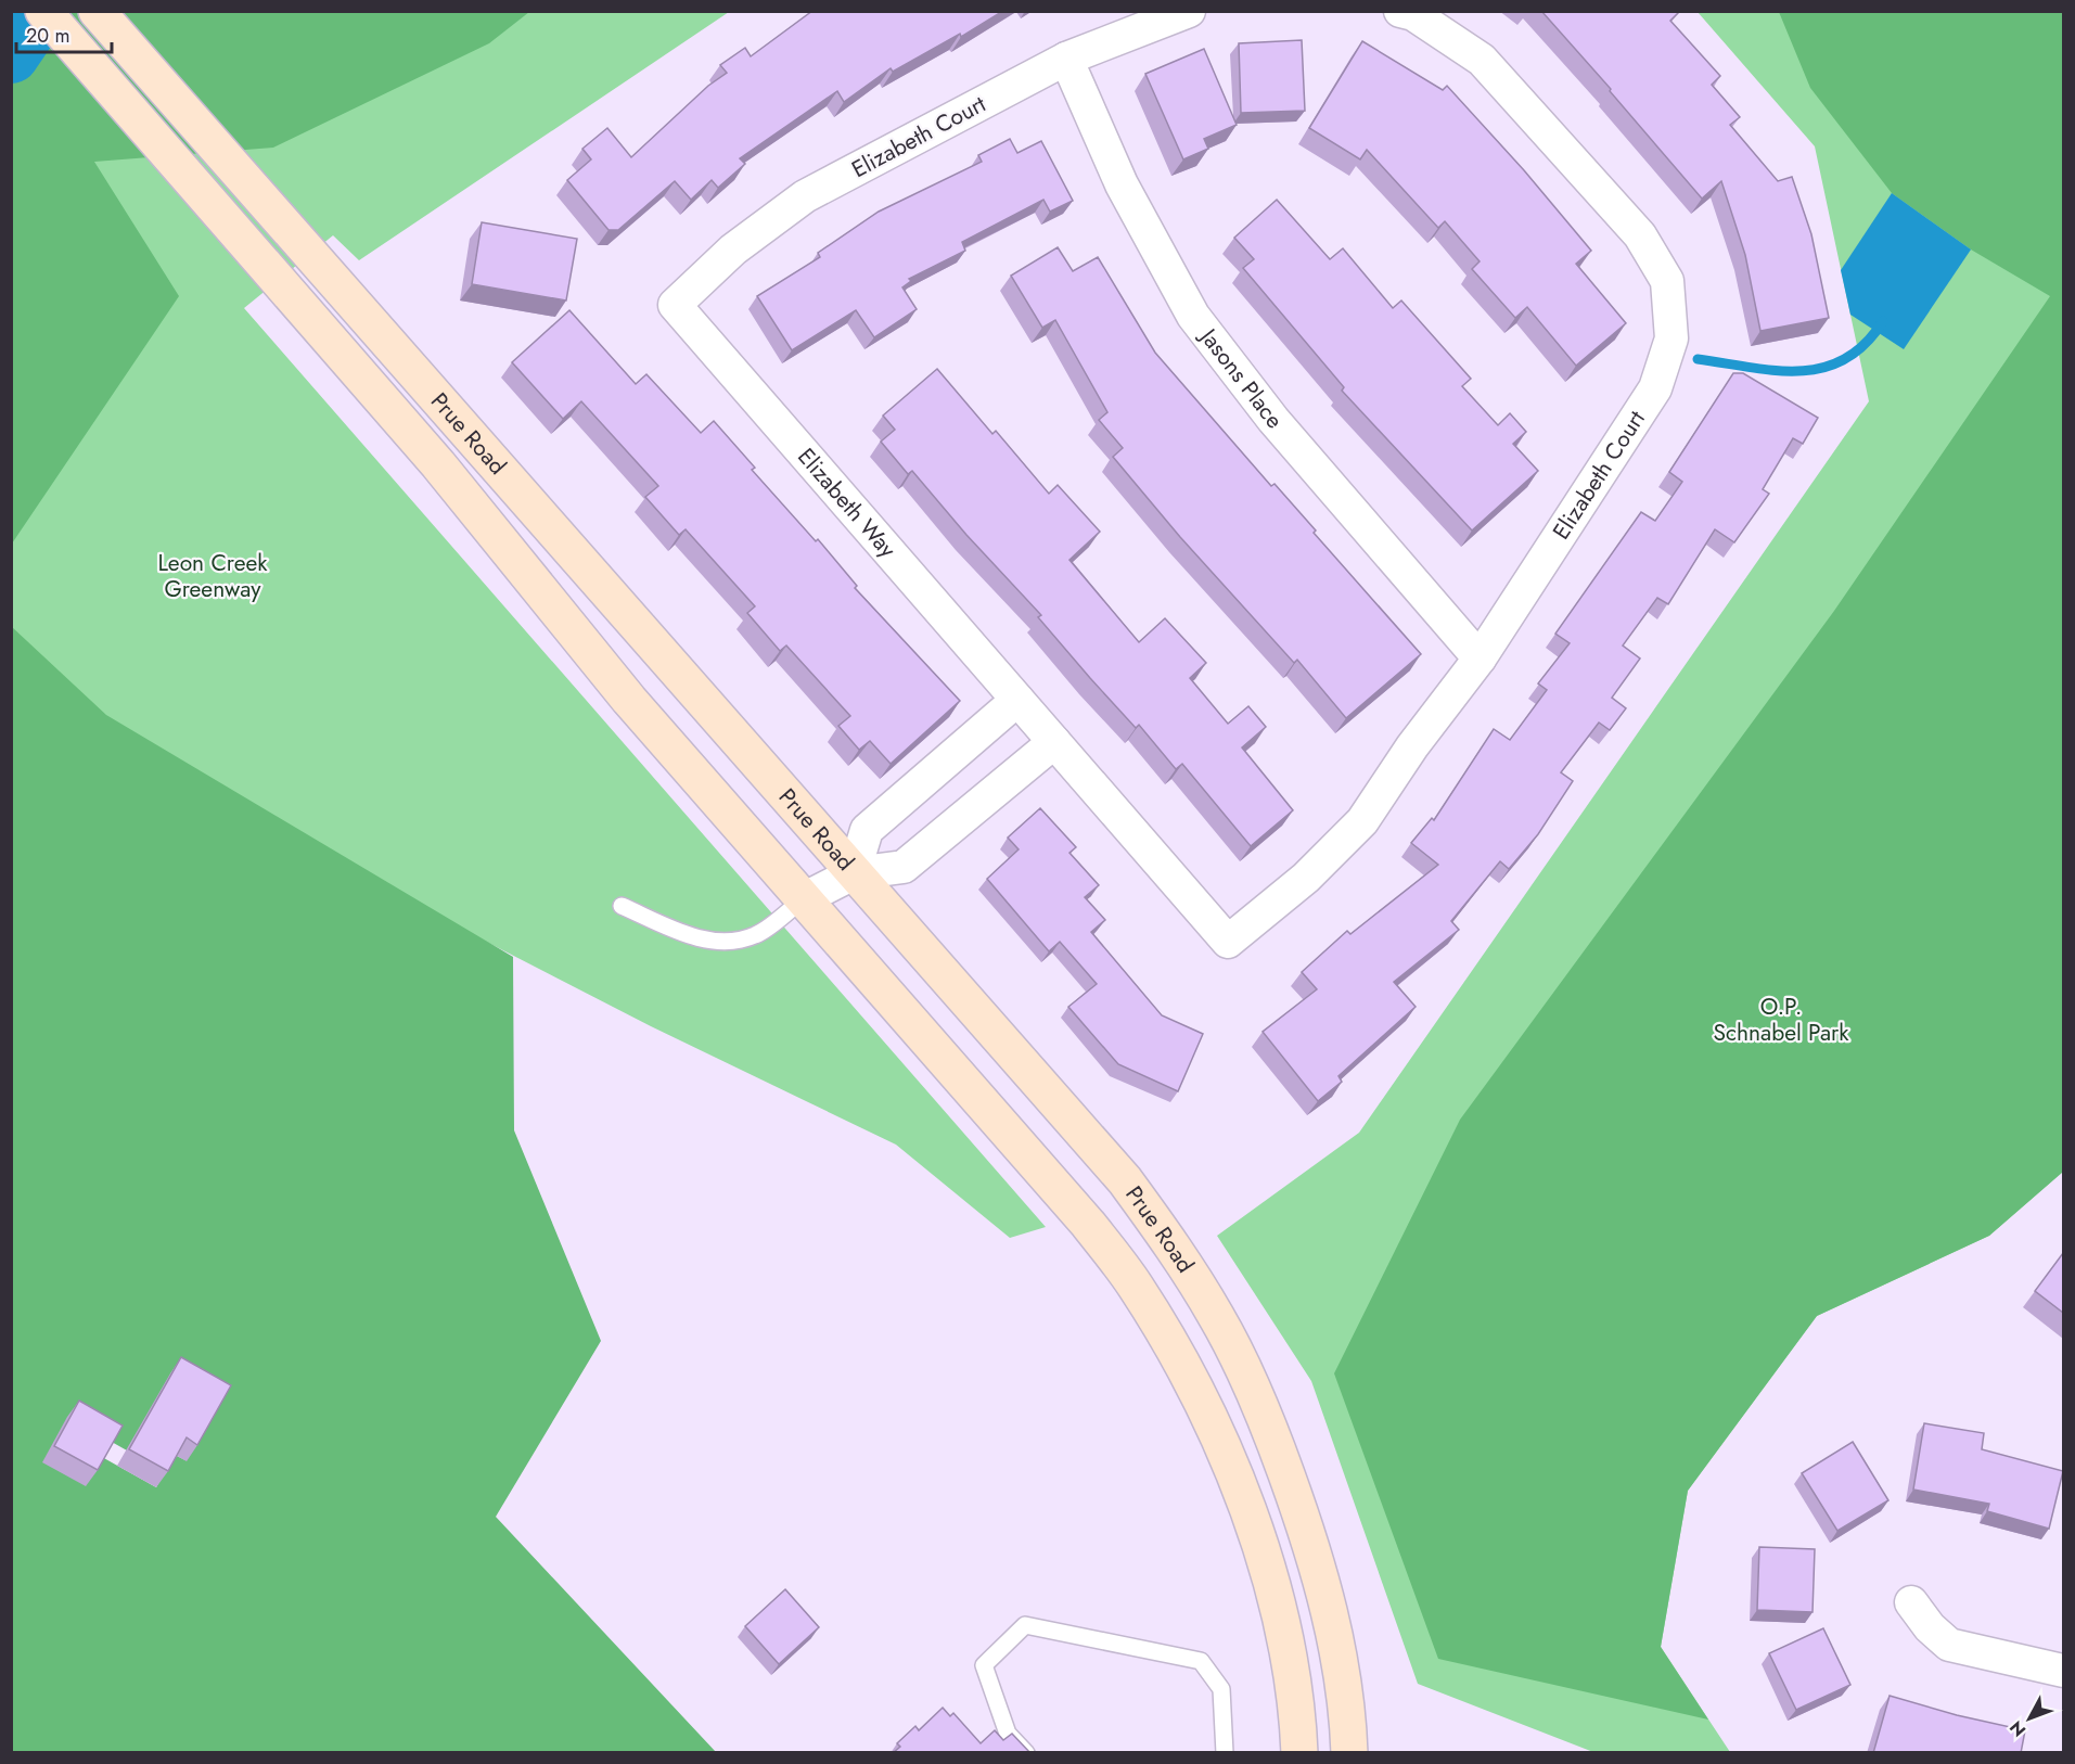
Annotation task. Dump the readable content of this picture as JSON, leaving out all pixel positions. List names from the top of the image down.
{
  "streets": {
    "main road": ["Prue Road"],
    "street": ["Elizabeth Court", "Jasons Place", "Elizabeth Way"]
  },
  "crossings": [
    ["Elizabeth Court", "Jasons Place"],
    ["Elizabeth Court", "Elizabeth Way"]
  ],
  "parks": ["Leon Creek Greenway", "O.P. Schnabel Park"],
  "scale_bar": "20 m",
  "north": "bottom left"
}
